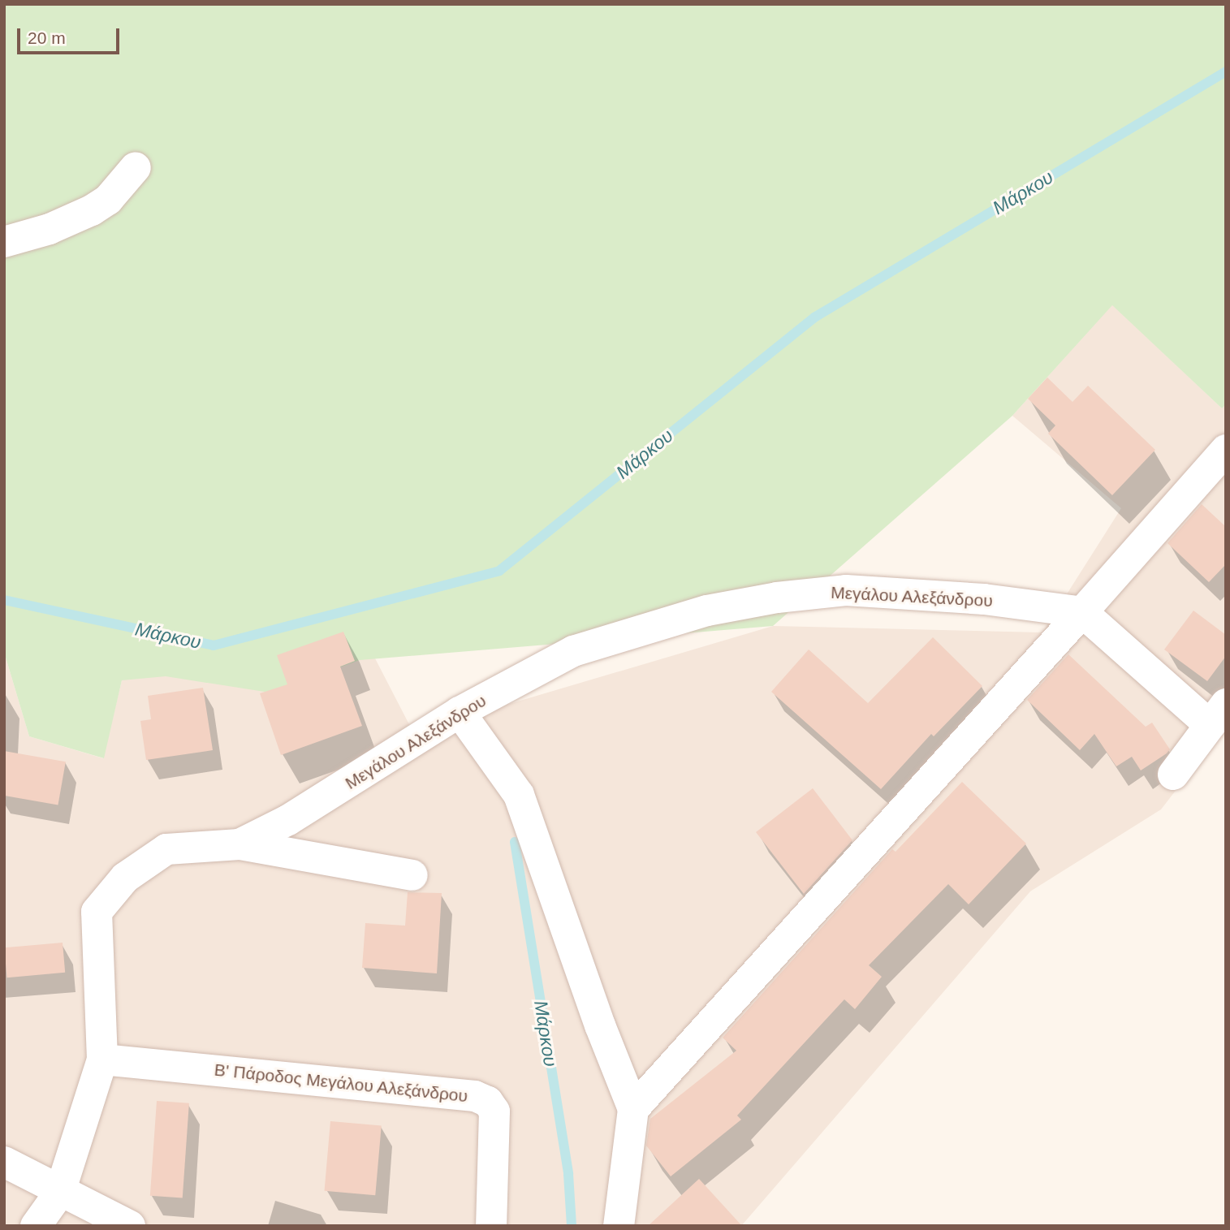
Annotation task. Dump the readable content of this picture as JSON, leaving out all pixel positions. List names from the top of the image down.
{
  "streets": {
    "street": ["Μεγάλου Αλεξάνδρου", "Β' Πάροδος Μεγάλου Αλεξάνδρου"]
  },
  "crossings": [
    ["Μεγάλου Αλεξάνδρου", "Β' Πάροδος Μεγάλου Αλεξάνδρου"]
  ],
  "water": ["Μάρκου"],
  "scale_bar": "20 m"
}
